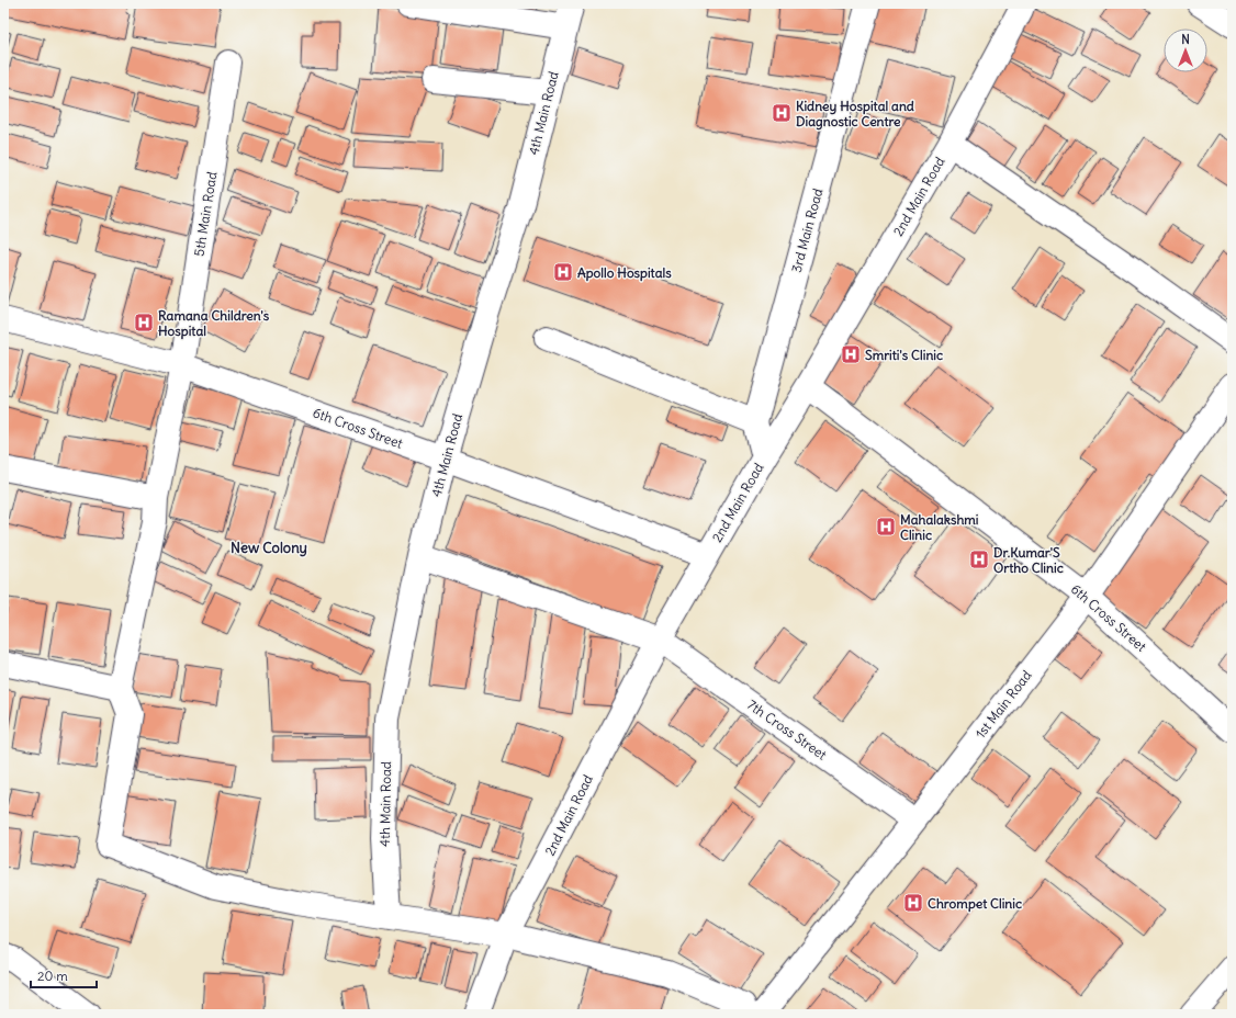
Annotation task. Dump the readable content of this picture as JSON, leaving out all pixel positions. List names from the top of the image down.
{
  "streets": {
    "street": [
      "4th Main Road",
      "2nd Main Road",
      "5th Main Road",
      "3rd Main Road",
      "6th Cross Street",
      "1st Main Road",
      "7th Cross Street"
    ]
  },
  "crossings": [
    ["4th Main Road", "6th Cross Street"],
    ["4th Main Road", "7th Cross Street"],
    ["2nd Main Road", "3rd Main Road"],
    ["2nd Main Road", "6th Cross Street"],
    ["2nd Main Road", "7th Cross Street"],
    ["5th Main Road", "6th Cross Street"],
    ["6th Cross Street", "1st Main Road"],
    ["1st Main Road", "7th Cross Street"]
  ],
  "districts": ["New Colony"],
  "places": {
    "hospital": [
      "Kidney Hospital and Diagnostic Centre",
      "Apollo Hospitals",
      "Ramana Children's Hospital",
      "Smriti's Clinic",
      "Mahalakshmi Clinic",
      "Dr.Kumar'S Ortho Clinic",
      "Chrompet Clinic"
    ]
  },
  "scale_bar": "20 m",
  "north": "top"
}
